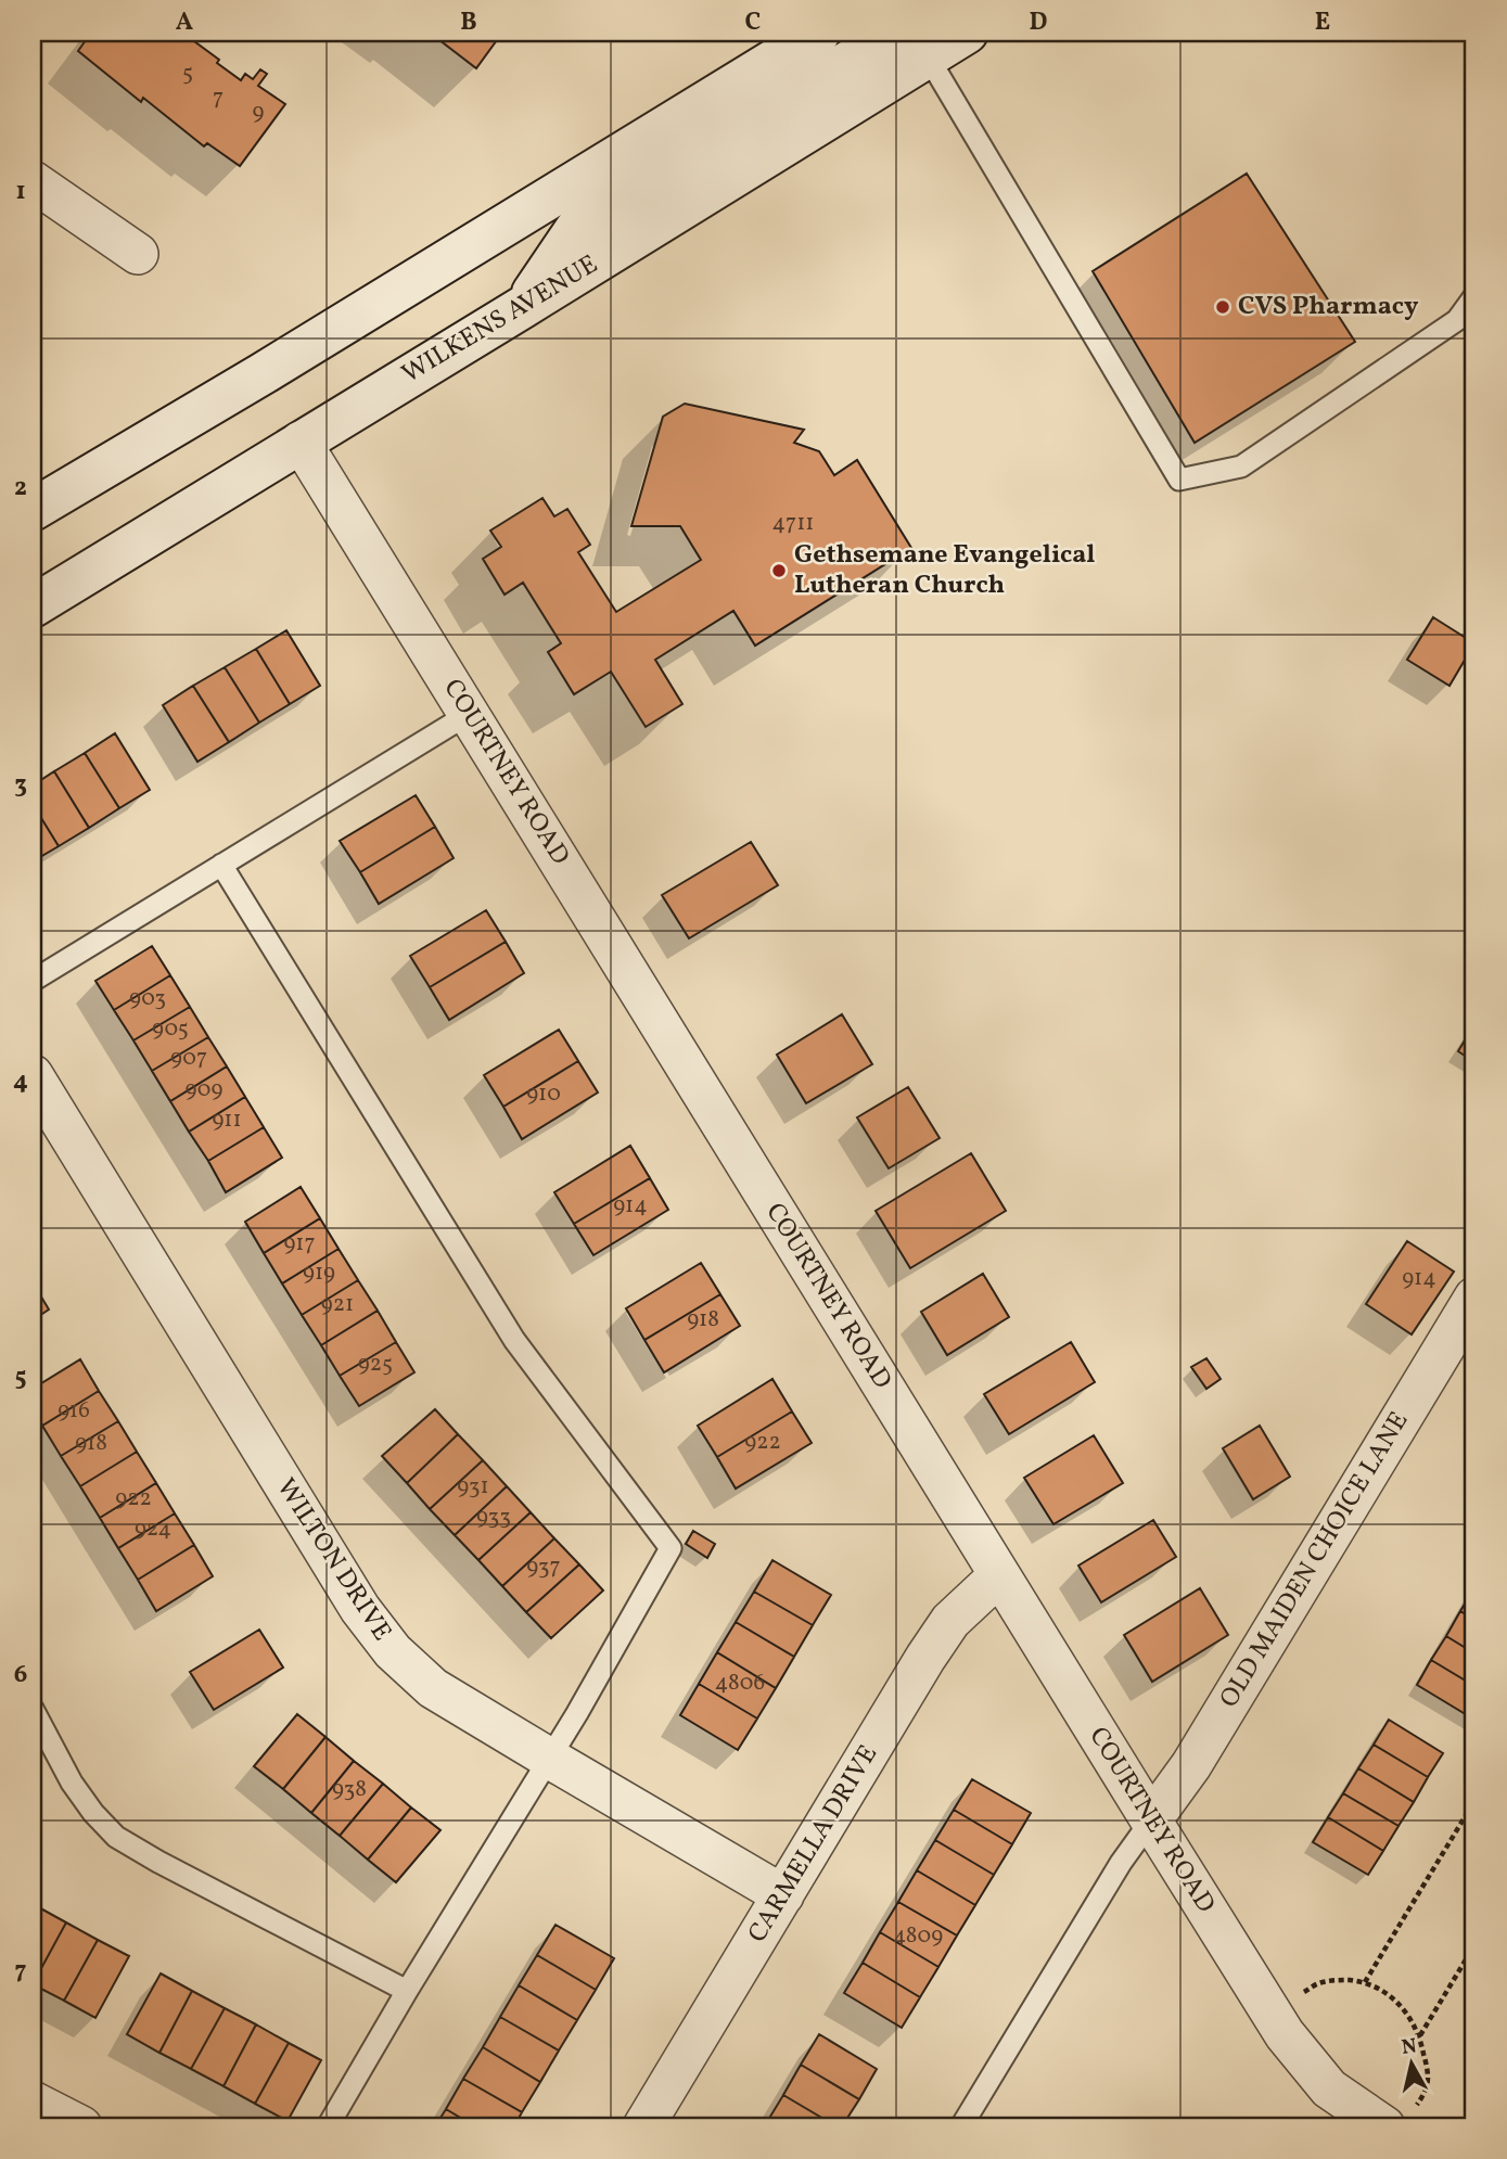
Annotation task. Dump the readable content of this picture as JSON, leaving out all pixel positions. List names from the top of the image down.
{
  "streets": {
    "main road": ["WILKENS AVENUE"],
    "street": [
      "COURTNEY ROAD",
      "WILTON DRIVE",
      "OLD MAIDEN CHOICE LANE",
      "CARMELLA DRIVE"
    ]
  },
  "crossings": [
    ["WILKENS AVENUE", "COURTNEY ROAD"],
    ["COURTNEY ROAD", "OLD MAIDEN CHOICE LANE"],
    ["COURTNEY ROAD", "CARMELLA DRIVE"],
    ["WILTON DRIVE", "CARMELLA DRIVE"]
  ],
  "places": ["CVS Pharmacy", "Gethsemane Evangelical Lutheran Church"],
  "house_numbers": [
    "5",
    "7",
    "9",
    "4711",
    "903",
    "905",
    "907",
    "909",
    "910",
    "911",
    "914",
    "917",
    "919",
    "914",
    "921",
    "918",
    "925",
    "916",
    "922",
    "918",
    "931",
    "922",
    "933",
    "924",
    "937",
    "4806",
    "938",
    "4809"
  ],
  "north": "top",
  "grid": {
    "columns": [
      "A",
      "B",
      "C",
      "D",
      "E"
    ],
    "rows": [
      "1",
      "2",
      "3",
      "4",
      "5",
      "6",
      "7"
    ]
  }
}
